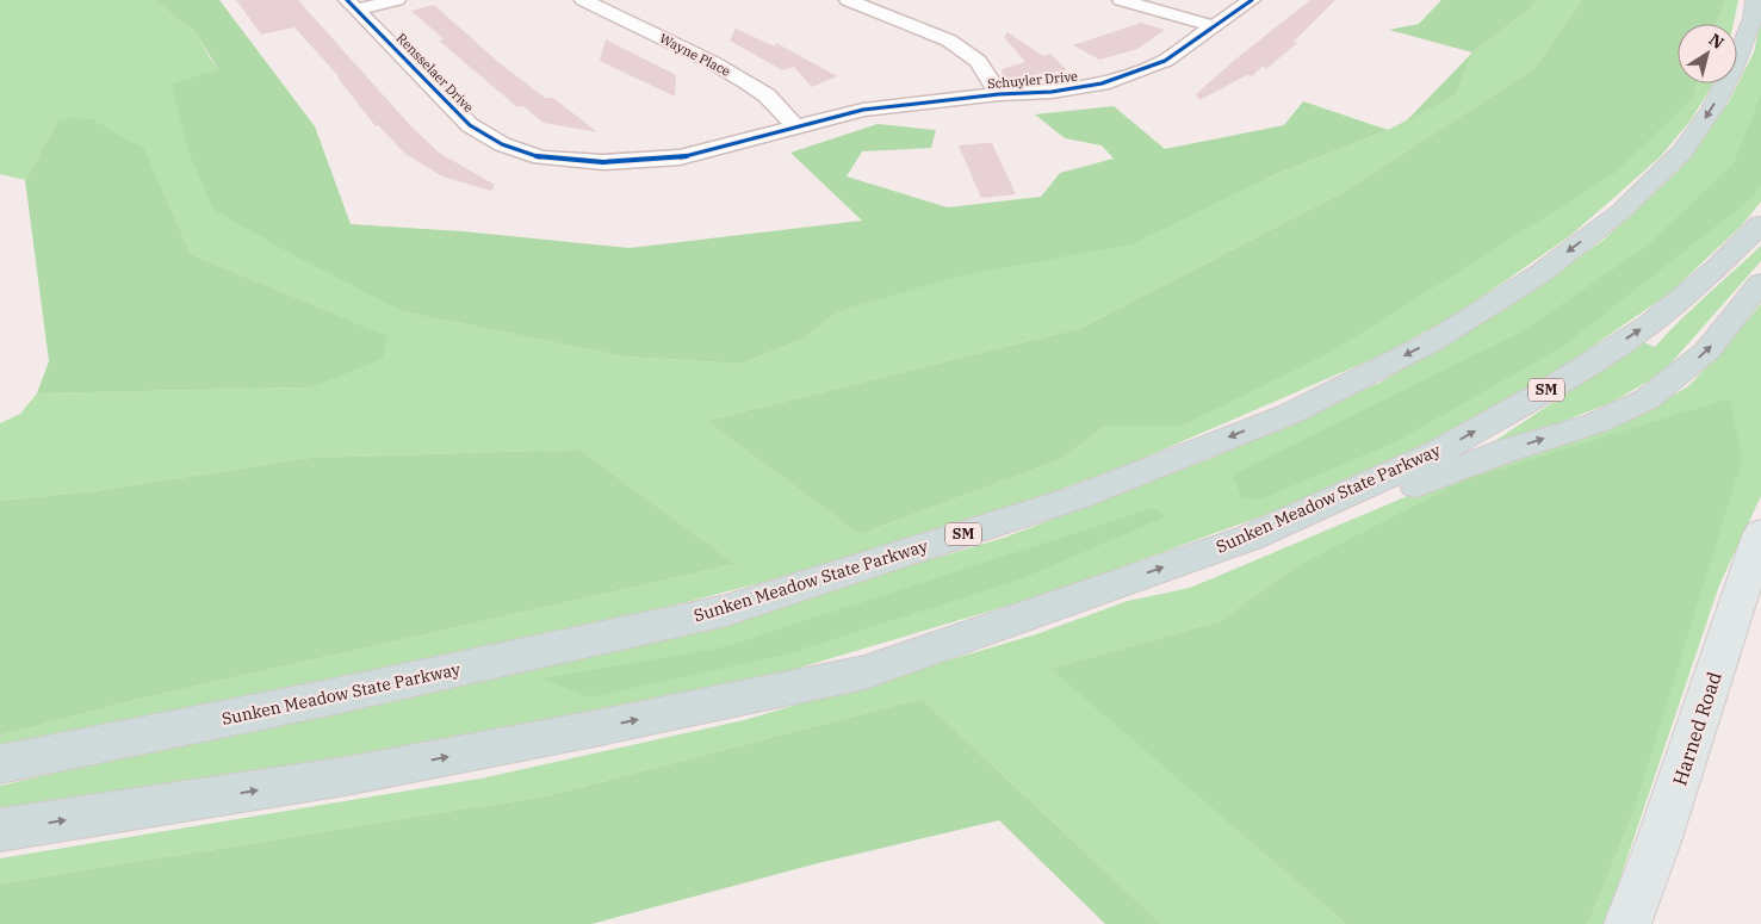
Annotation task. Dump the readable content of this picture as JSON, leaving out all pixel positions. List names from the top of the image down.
{
  "streets": {
    "highway": ["SM", "Sunken Meadow State Parkway"],
    "main road": ["Harned Road"],
    "street": ["Wayne Place", "Rensselaer Drive", "Schuyler Drive"]
  },
  "crossings": [
    ["Wayne Place", "Rensselaer Drive"],
    ["Wayne Place", "Schuyler Drive"],
    ["Rensselaer Drive", "Schuyler Drive"]
  ],
  "north": "top right"
}
